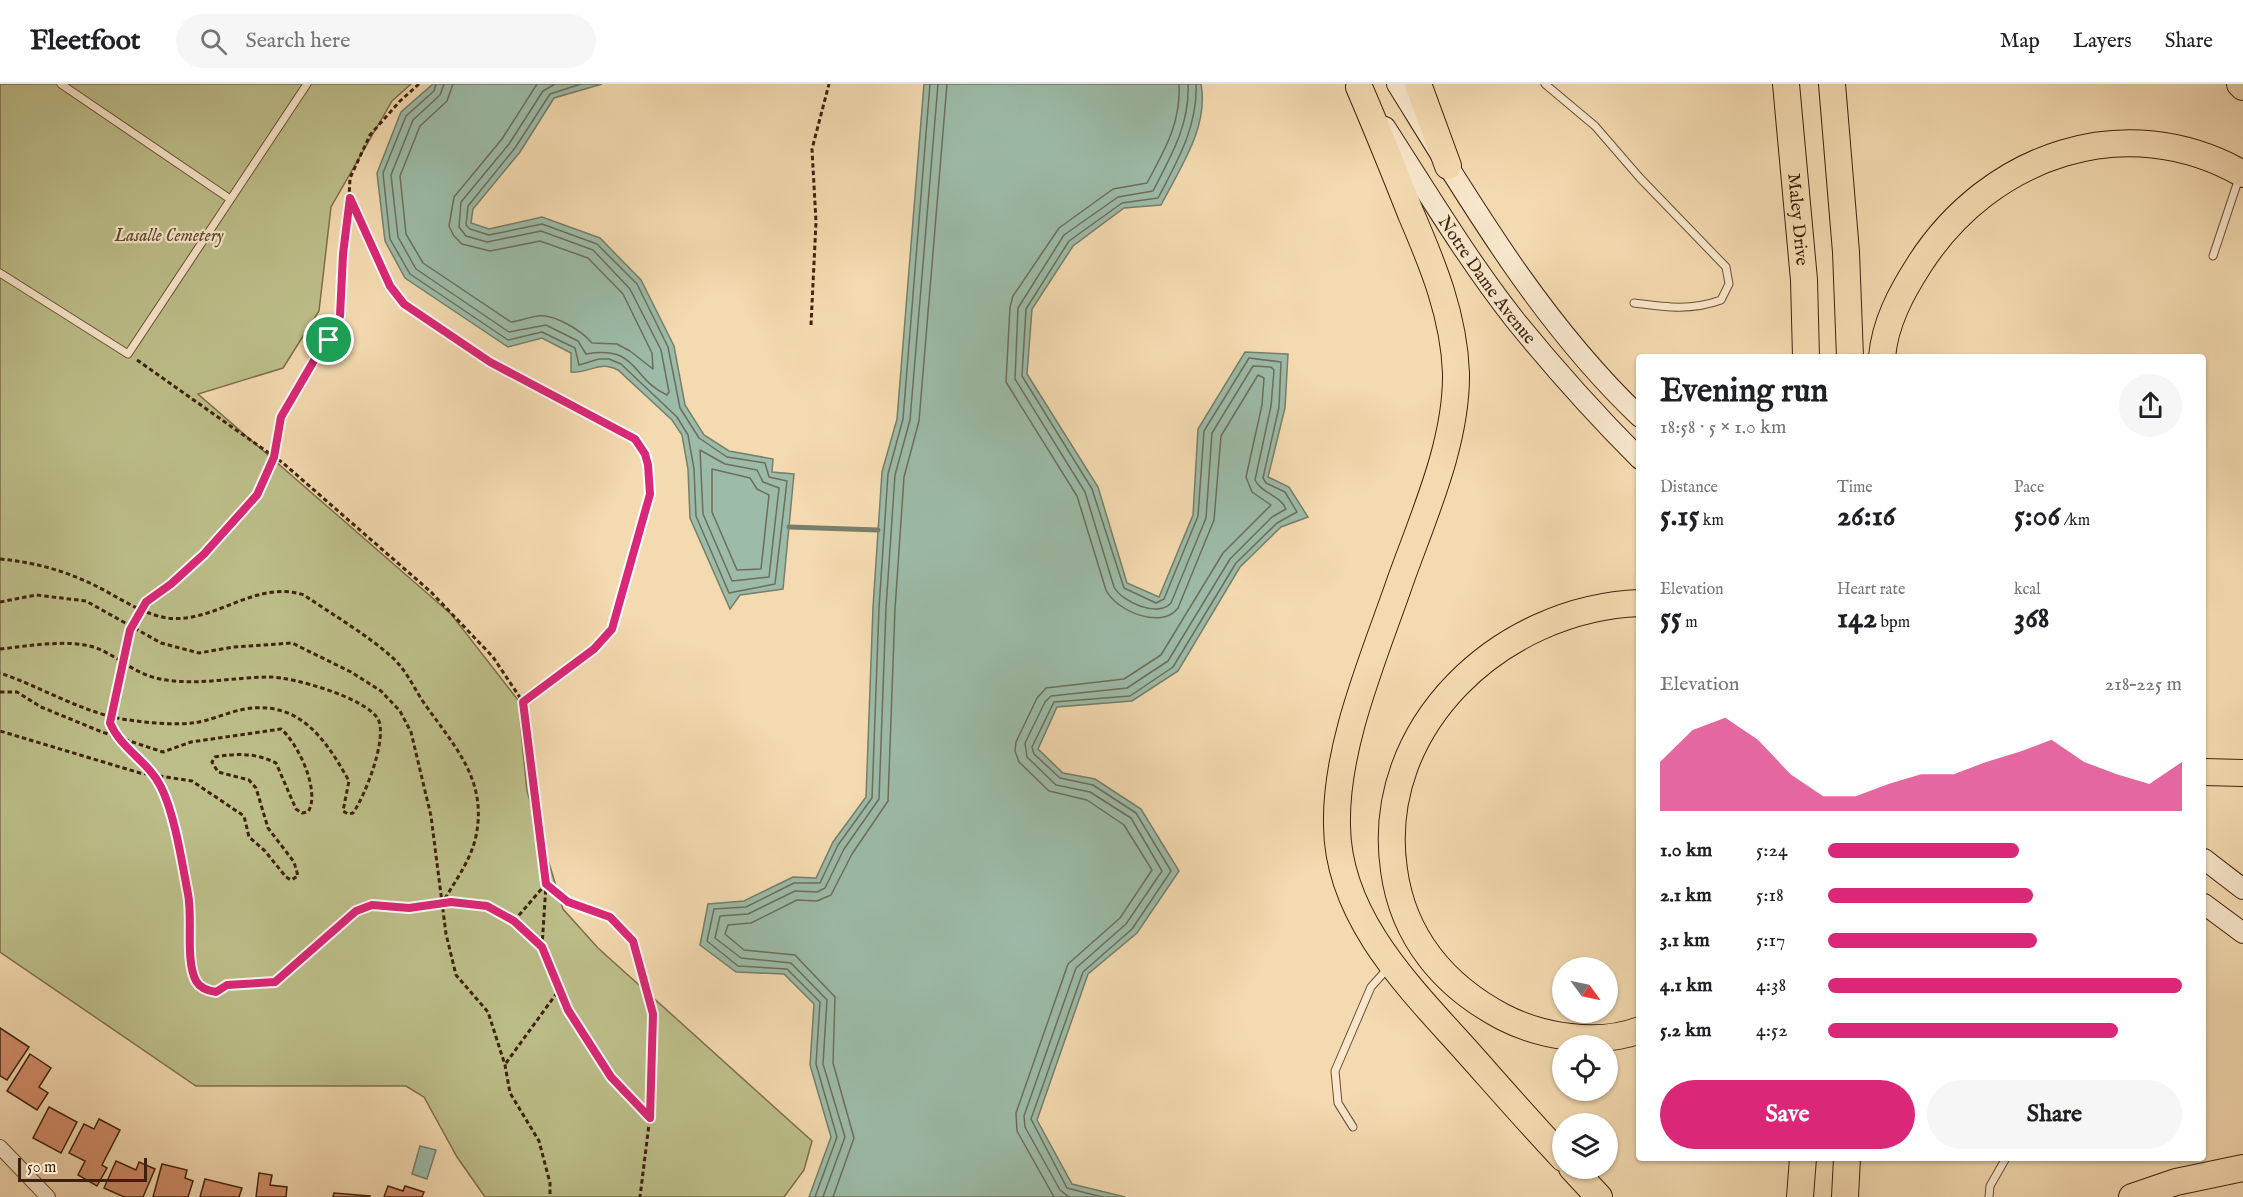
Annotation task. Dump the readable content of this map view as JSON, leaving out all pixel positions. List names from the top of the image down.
{
  "streets": {
    "highway": ["Maley Drive"],
    "main road": ["Notre Dame Avenue"]
  },
  "parks": ["Lasalle Cemetery"],
  "scale_bar": "50 m",
  "north": "bottom right",
  "page": {
    "header": "Fleetfoot",
    "search": "Search here",
    "nav": ["Map", "Layers", "Share"],
    "heading": ["Evening run", "18:58 · 5 × 1.0 km"],
    "stats": [
      ["Distance", "5.15 km"],
      ["Time", "26:16"],
      ["Pace", "5:06 /km"],
      ["Elevation", "55 m"],
      ["Heart rate", "142 bpm"],
      ["kcal", "368"]
    ],
    "chart": ["Elevation", "218–225 m"],
    "list": [
      {
        "name": "1.0 km",
        "note": "5:24"
      },
      {
        "name": "2.1 km",
        "note": "5:18"
      },
      {
        "name": "3.1 km",
        "note": "5:17"
      },
      {
        "name": "4.1 km",
        "note": "4:38"
      },
      {
        "name": "5.2 km",
        "note": "4:52"
      }
    ],
    "buttons": ["Save", "Share"],
    "scale": "50 m"
  }
}
